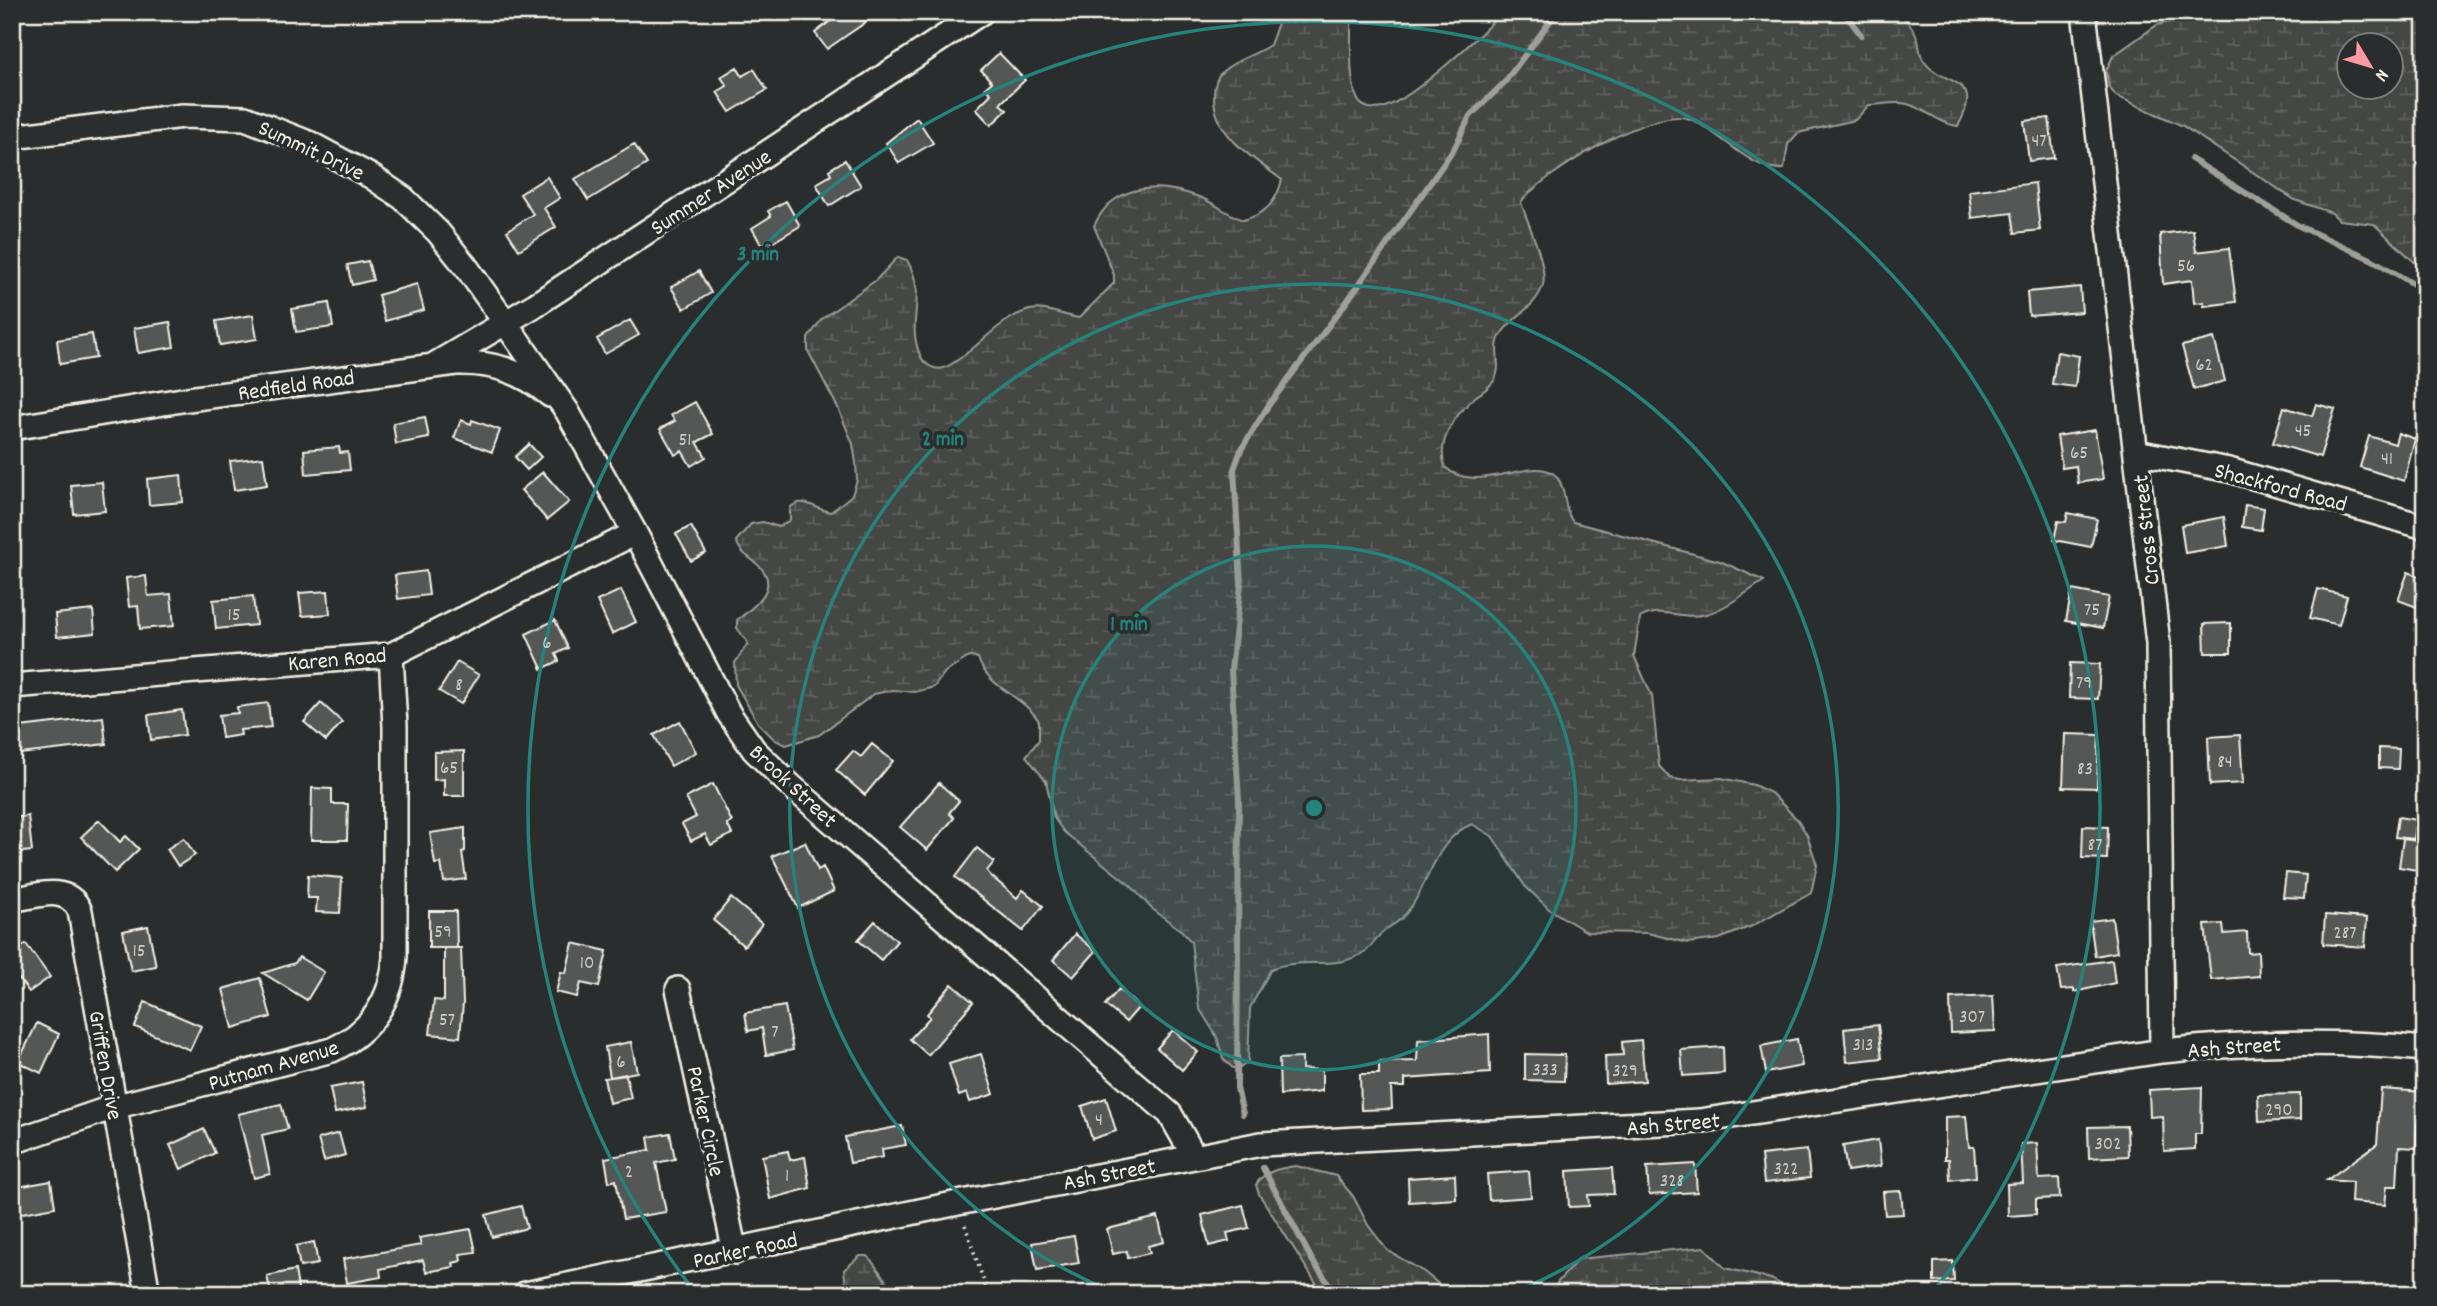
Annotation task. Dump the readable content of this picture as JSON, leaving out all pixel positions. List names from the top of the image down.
{
  "streets": {
    "street": [
      "Summit Drive",
      "Summer Avenue",
      "Redfield Road",
      "Shackford Road",
      "Cross Street",
      "Karen Road",
      "Brook Street",
      "Ash Street",
      "Putnam Avenue",
      "Griffen Drive",
      "Parker Circle",
      "Parker Road"
    ]
  },
  "crossings": [
    ["Summit Drive", "Summer Avenue"],
    ["Summit Drive", "Brook Street"],
    ["Summer Avenue", "Redfield Road"],
    ["Summer Avenue", "Brook Street"],
    ["Redfield Road", "Brook Street"],
    ["Shackford Road", "Cross Street"],
    ["Cross Street", "Ash Street"],
    ["Karen Road", "Brook Street"],
    ["Karen Road", "Putnam Avenue"],
    ["Brook Street", "Ash Street"],
    ["Ash Street", "Parker Road"],
    ["Putnam Avenue", "Griffen Drive"],
    ["Parker Circle", "Parker Road"]
  ],
  "house_numbers": [
    "47",
    "56",
    "62",
    "45",
    "51",
    "65",
    "41",
    "75",
    "15",
    "6",
    "79",
    "8",
    "84",
    "65",
    "83",
    "87",
    "59",
    "287",
    "15",
    "10",
    "307",
    "57",
    "7",
    "313",
    "6",
    "333",
    "329",
    "290",
    "4",
    "302",
    "322",
    "2",
    "1",
    "328"
  ],
  "north": "bottom right",
  "rings": ["3 min", "2 min", "1 min"]
}
